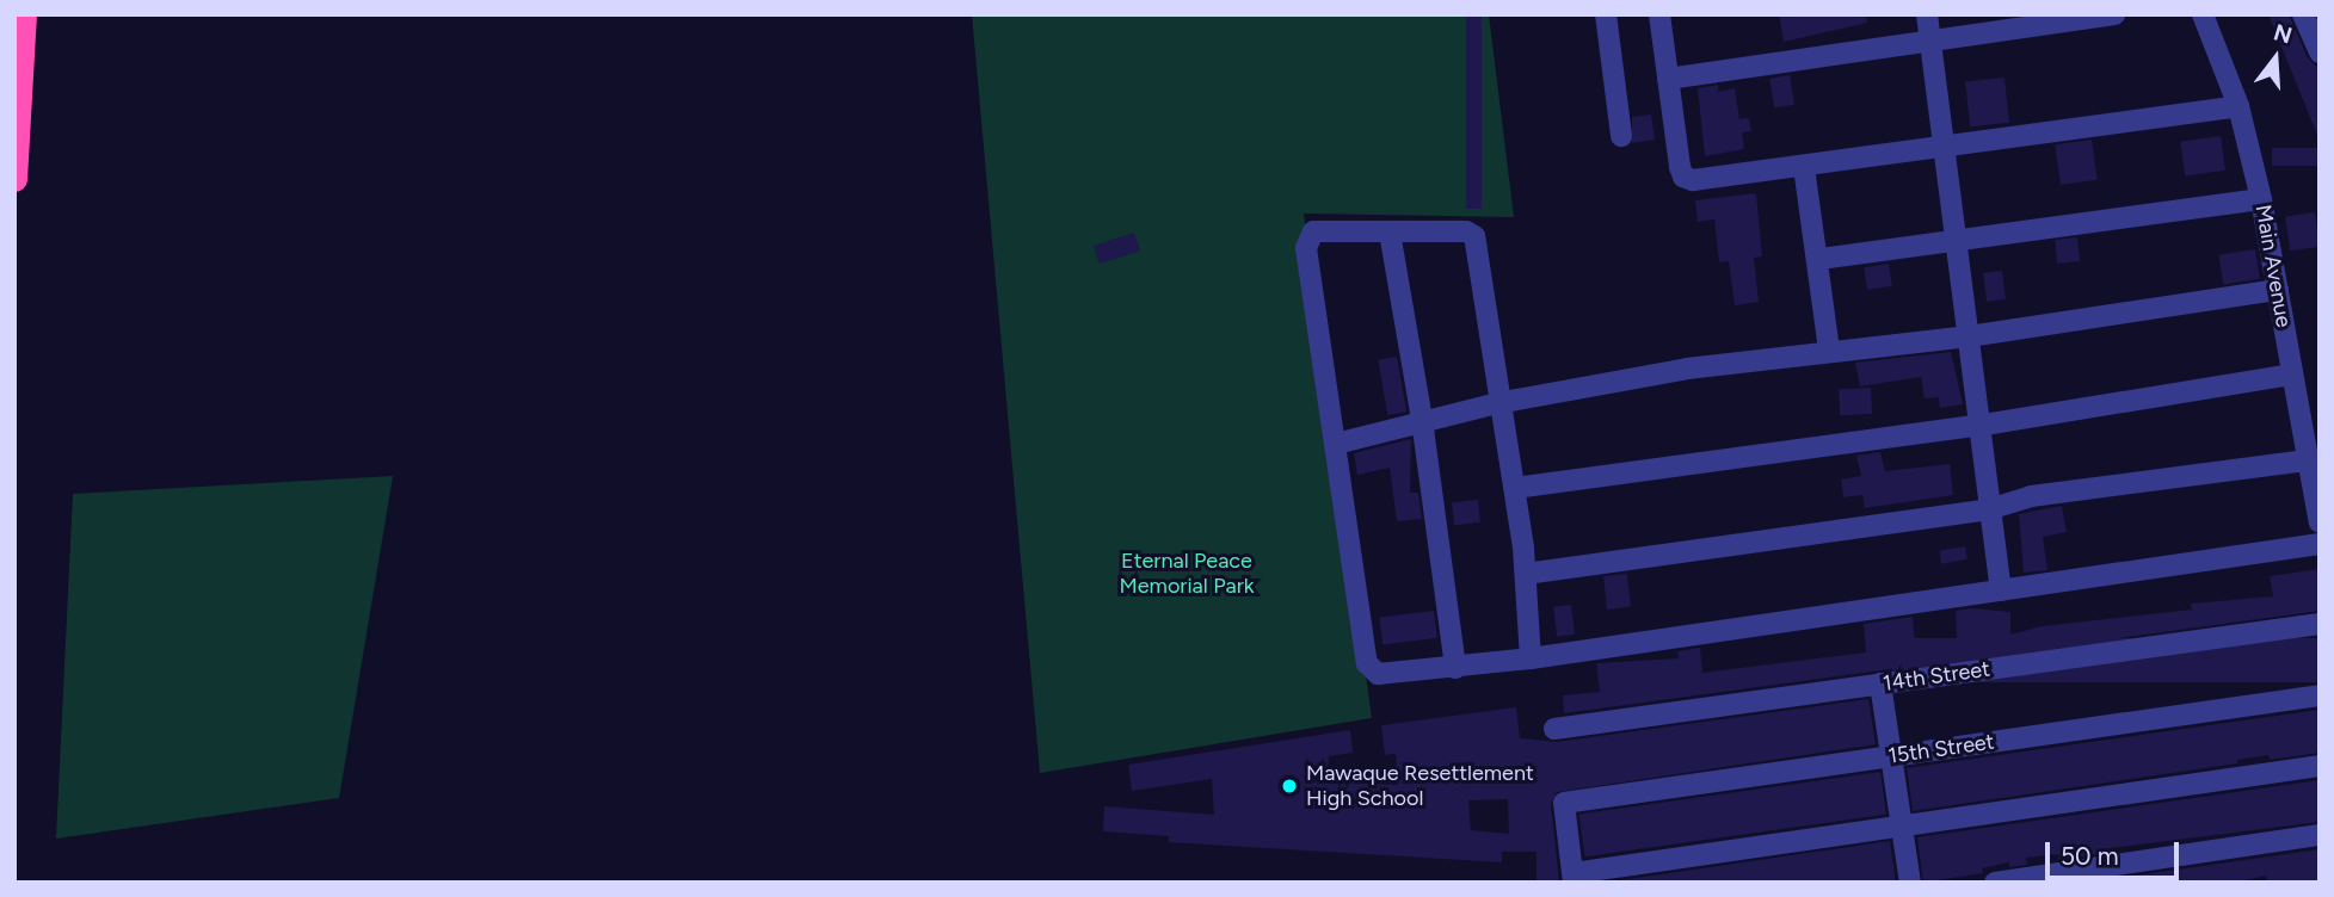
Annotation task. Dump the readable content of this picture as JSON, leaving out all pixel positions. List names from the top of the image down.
{
  "streets": {
    "street": ["Main Avenue", "14th Street", "15th Street"]
  },
  "parks": ["Eternal Peace Memorial Park"],
  "places": ["Mawaque Resettlement High School"],
  "scale_bar": "50 m",
  "north": "top"
}
